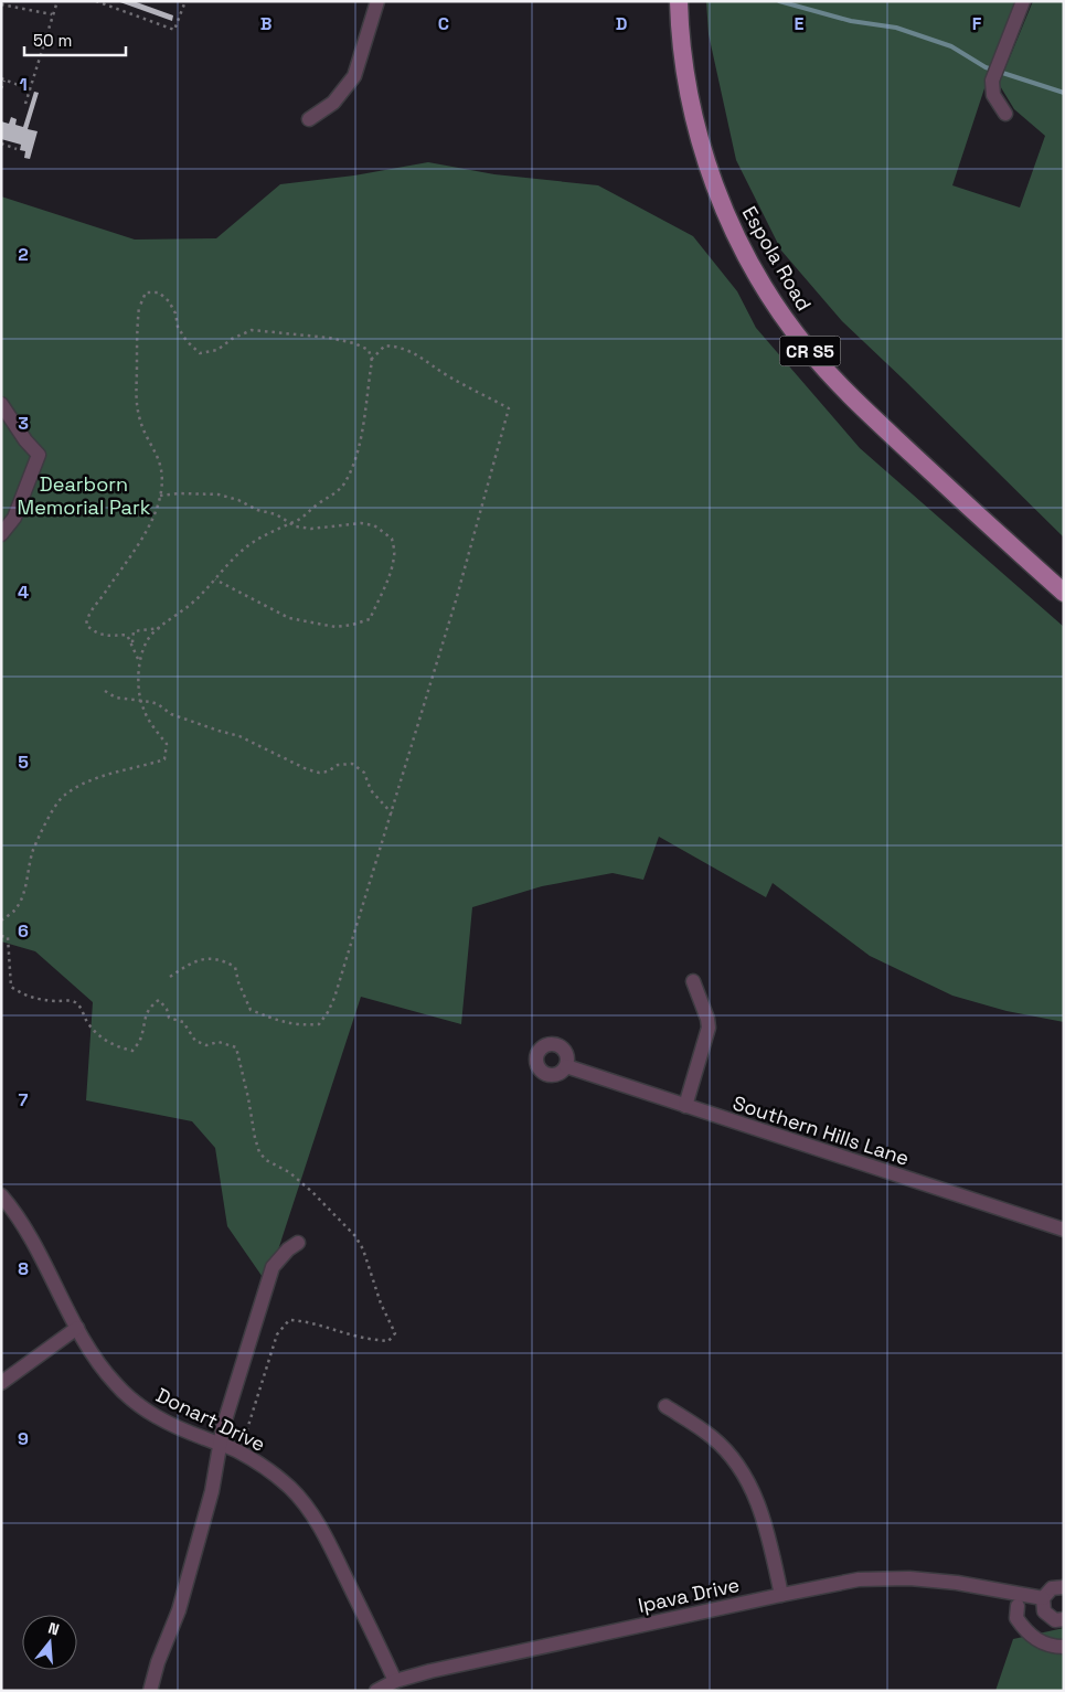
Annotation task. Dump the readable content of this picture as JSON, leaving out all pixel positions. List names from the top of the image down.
{
  "streets": {
    "main road": ["Espola Road", "CR S5"],
    "street": ["Southern Hills Lane", "Donart Drive", "Ipava Drive"]
  },
  "crossings": [
    ["Donart Drive", "Ipava Drive"]
  ],
  "parks": ["Dearborn Memorial Park"],
  "scale_bar": "50 m",
  "north": "top",
  "grid": {
    "columns": [
      "B",
      "C",
      "D",
      "E",
      "F"
    ],
    "rows": [
      "1",
      "2",
      "3",
      "4",
      "5",
      "6",
      "7",
      "8",
      "9"
    ]
  }
}
